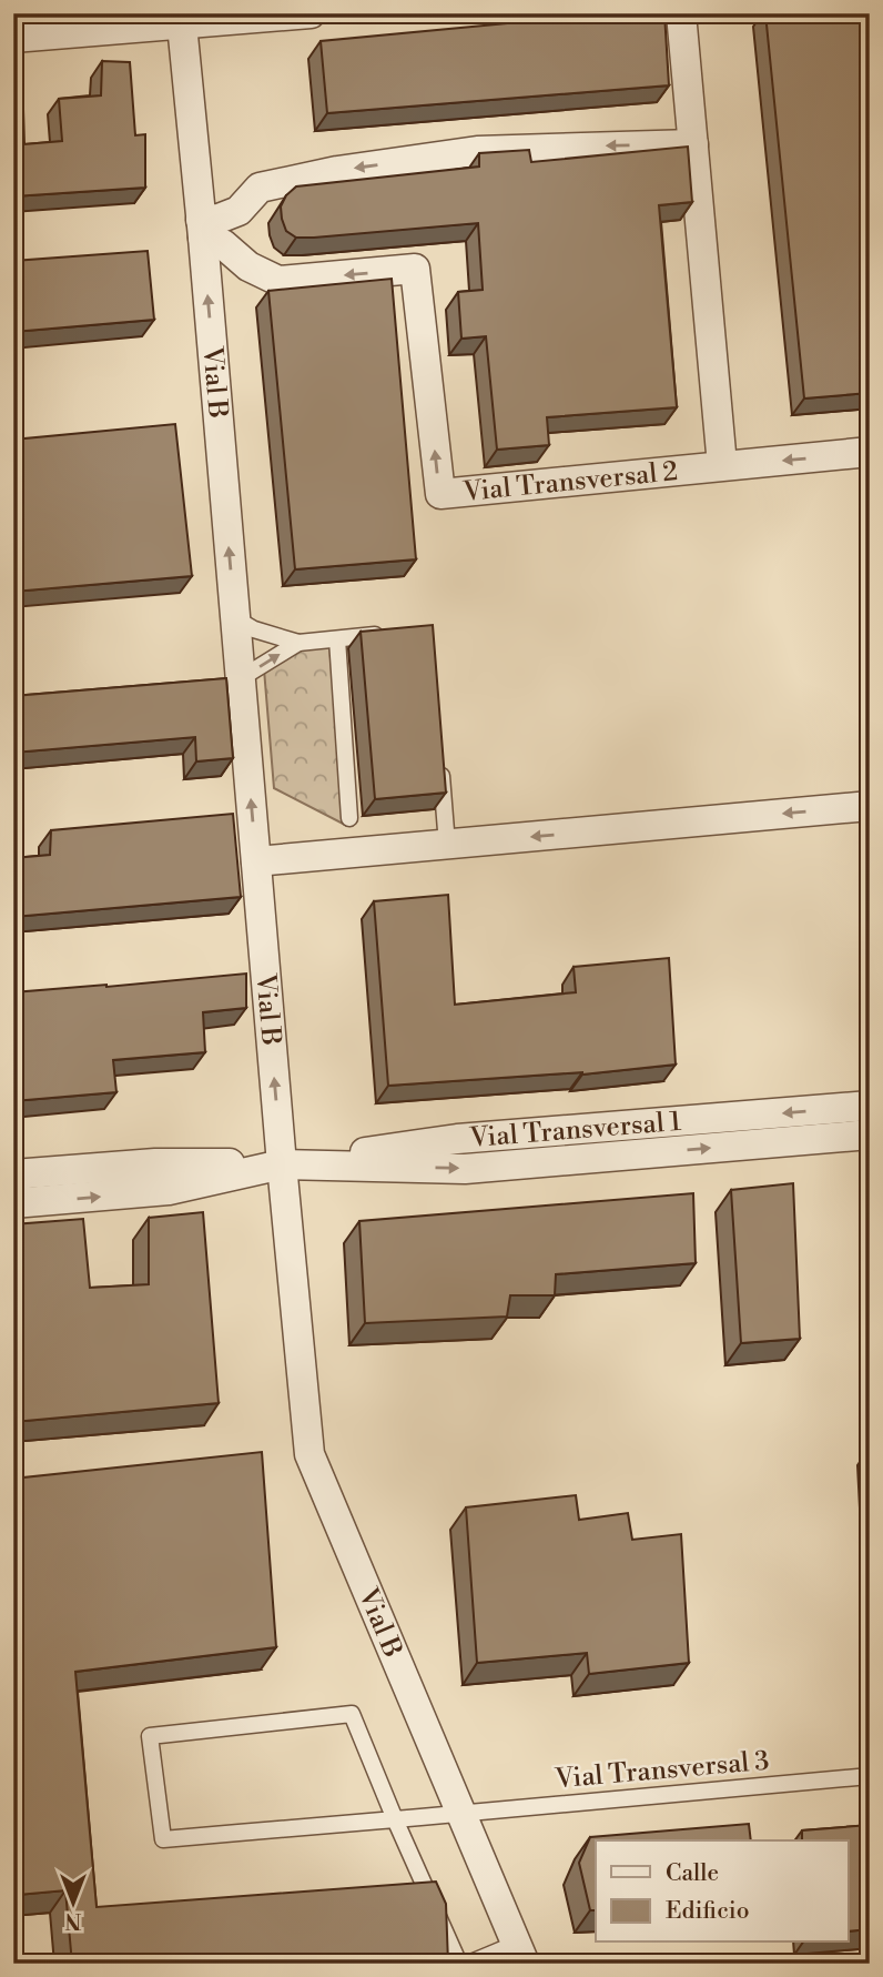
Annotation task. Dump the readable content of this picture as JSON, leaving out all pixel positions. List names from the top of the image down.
{
  "streets": {
    "street": ["Vial B", "Vial Transversal 2", "Vial Transversal 1"],
    "lane": ["Vial Transversal 3"]
  },
  "crossings": [
    ["Vial B", "Vial Transversal 2"],
    ["Vial B", "Vial Transversal 1"],
    ["Vial B", "Vial Transversal 3"]
  ],
  "one_way": ["Vial B"],
  "legend": ["Calle", "Edificio"],
  "north": "bottom"
}
